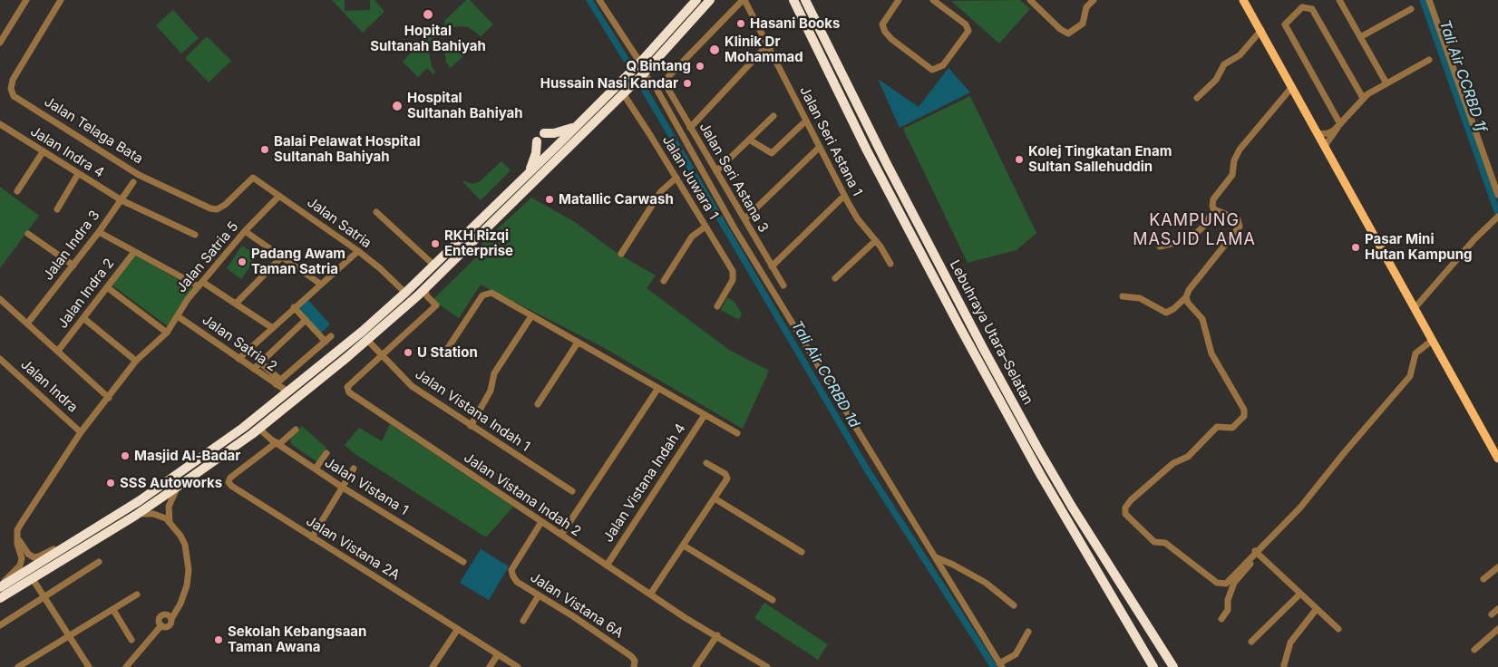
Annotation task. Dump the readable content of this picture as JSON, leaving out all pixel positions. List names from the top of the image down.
{
  "streets": {
    "highway": ["Lebuhraya Utara–Selatan"],
    "street": [
      "Jalan Telaga Bata",
      "Jalan Seri Astana 1",
      "Jalan Indra 4",
      "Jalan Juwara 1",
      "Jalan Seri Astana 3",
      "Jalan Satria",
      "Jalan Indra 3",
      "Jalan Satria 5",
      "Jalan Indra 2",
      "Jalan Satria 2",
      "Jalan Indra",
      "Jalan Vistana Indah 1",
      "Jalan Vistana Indah 4",
      "Jalan Vistana 1",
      "Jalan Vistana Indah 2",
      "Jalan Vistana 2A",
      "Jalan Vistana 6A"
    ]
  },
  "crossings": [
    ["Jalan Telaga Bata", "Jalan Satria"],
    ["Jalan Indra 4", "Jalan Indra 3"],
    ["Jalan Satria", "Jalan Satria 5"],
    ["Jalan Satria 5", "Jalan Satria 2"],
    ["Jalan Satria 5", "Jalan Indra"],
    ["Jalan Vistana Indah 1", "Jalan Vistana Indah 2"],
    ["Jalan Vistana Indah 4", "Jalan Vistana Indah 2"],
    ["Jalan Vistana 1", "Jalan Vistana 2A"],
    ["Jalan Vistana Indah 2", "Jalan Vistana 6A"]
  ],
  "districts": ["KAMPUNG MASJID LAMA"],
  "water": ["Tali Air CCRBD 1f", "Tali Air CCRBD 1d"],
  "places": [
    "Hopital Sultanah Bahiyah",
    "Hasani Books",
    "Klinik Dr Mohammad",
    "Q Bintang",
    "Hussain Nasi Kandar",
    "Hospital Sultanah Bahiyah",
    "Balai Pelawat Hospital Sultanah Bahiyah",
    "Kolej Tingkatan Enam Sultan Sallehuddin",
    "Matallic Carwash",
    "RKH Rizqi Enterprise",
    "Pasar Mini Hutan Kampung",
    "Padang Awam Taman Satria",
    "U Station",
    "Masjid Al-Badar",
    "SSS Autoworks",
    "Sekolah Kebangsaan Taman Awana"
  ]
}
